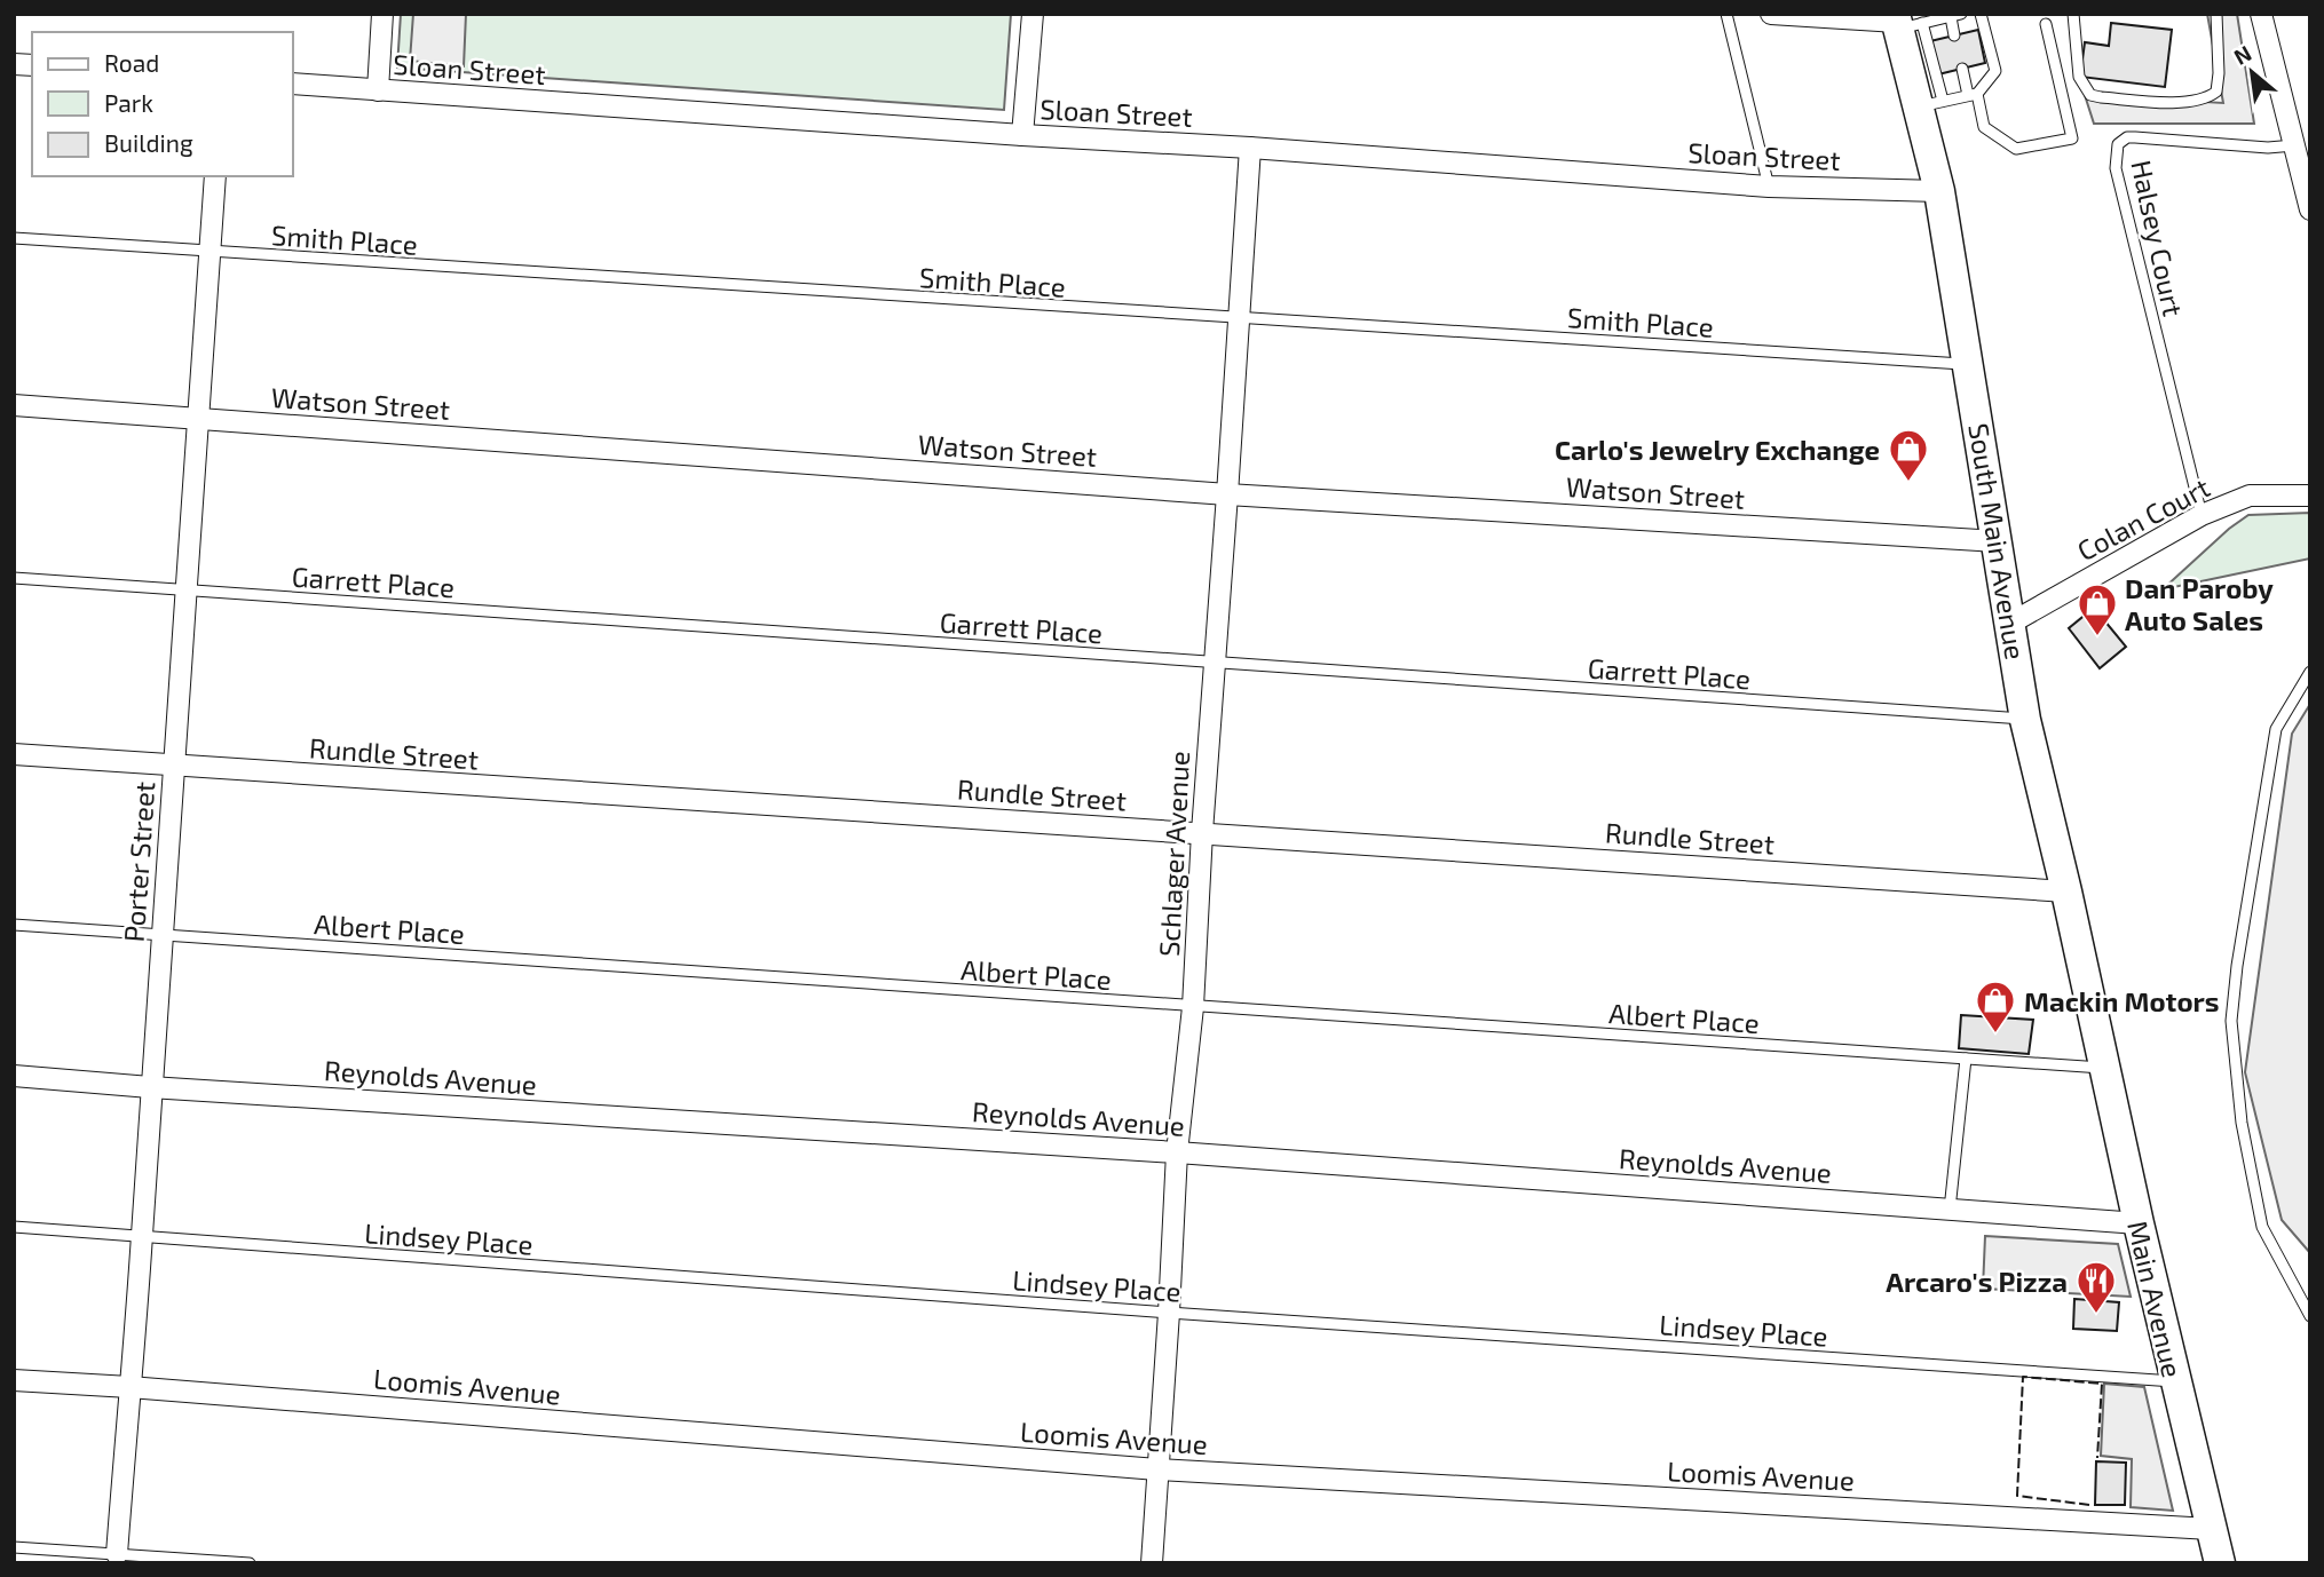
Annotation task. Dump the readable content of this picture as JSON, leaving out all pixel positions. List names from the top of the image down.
{
  "streets": {
    "main road": ["South Main Avenue", "Main Avenue"],
    "street": [
      "Sloan Street",
      "Watson Street",
      "Colan Court",
      "Rundle Street",
      "Schlager Avenue",
      "Porter Street",
      "Reynolds Avenue",
      "Loomis Avenue"
    ],
    "lane": [
      "Halsey Court",
      "Smith Place",
      "Garrett Place",
      "Albert Place",
      "Lindsey Place"
    ]
  },
  "crossings": [
    ["Sloan Street", "South Main Avenue"],
    ["Sloan Street", "Schlager Avenue"],
    ["Halsey Court", "Colan Court"],
    ["Smith Place", "South Main Avenue"],
    ["Smith Place", "Schlager Avenue"],
    ["Smith Place", "Porter Street"],
    ["Watson Street", "South Main Avenue"],
    ["Watson Street", "Schlager Avenue"],
    ["Watson Street", "Porter Street"],
    ["Colan Court", "South Main Avenue"],
    ["South Main Avenue", "Garrett Place"],
    ["South Main Avenue", "Rundle Street"],
    ["South Main Avenue", "Albert Place"],
    ["South Main Avenue", "Main Avenue"],
    ["Garrett Place", "Schlager Avenue"],
    ["Garrett Place", "Porter Street"],
    ["Rundle Street", "Schlager Avenue"],
    ["Rundle Street", "Porter Street"],
    ["Schlager Avenue", "Albert Place"],
    ["Schlager Avenue", "Reynolds Avenue"],
    ["Schlager Avenue", "Lindsey Place"],
    ["Schlager Avenue", "Loomis Avenue"],
    ["Porter Street", "Albert Place"],
    ["Porter Street", "Reynolds Avenue"],
    ["Porter Street", "Lindsey Place"],
    ["Porter Street", "Loomis Avenue"],
    ["Albert Place", "Main Avenue"],
    ["Reynolds Avenue", "Main Avenue"],
    ["Lindsey Place", "Main Avenue"],
    ["Main Avenue", "Loomis Avenue"]
  ],
  "places": {
    "shop": ["Carlo's Jewelry Exchange", "Dan Paroby Auto Sales", "Mackin Motors"],
    "restaurant": ["Arcaro's Pizza"]
  },
  "legend": ["Road", "Park", "Building"],
  "north": "top left"
}
